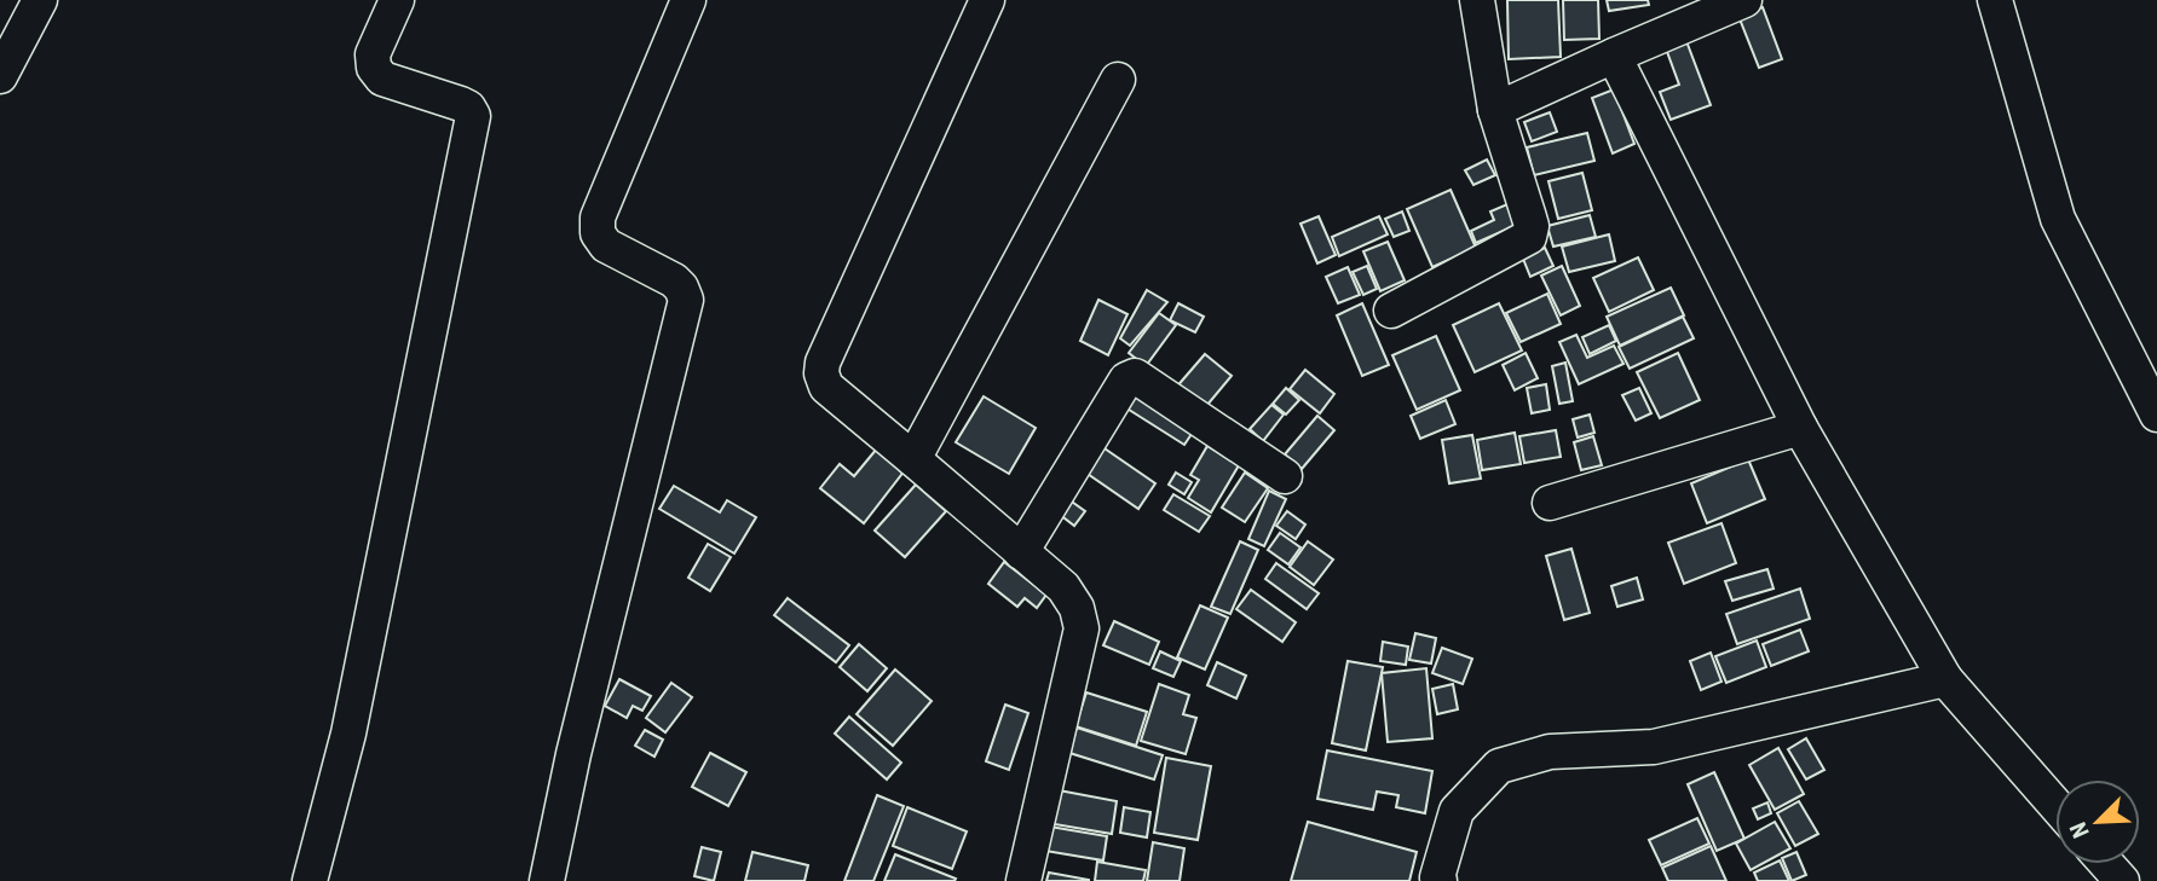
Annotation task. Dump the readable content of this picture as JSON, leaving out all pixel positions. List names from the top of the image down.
{
  "north": "bottom left"
}
